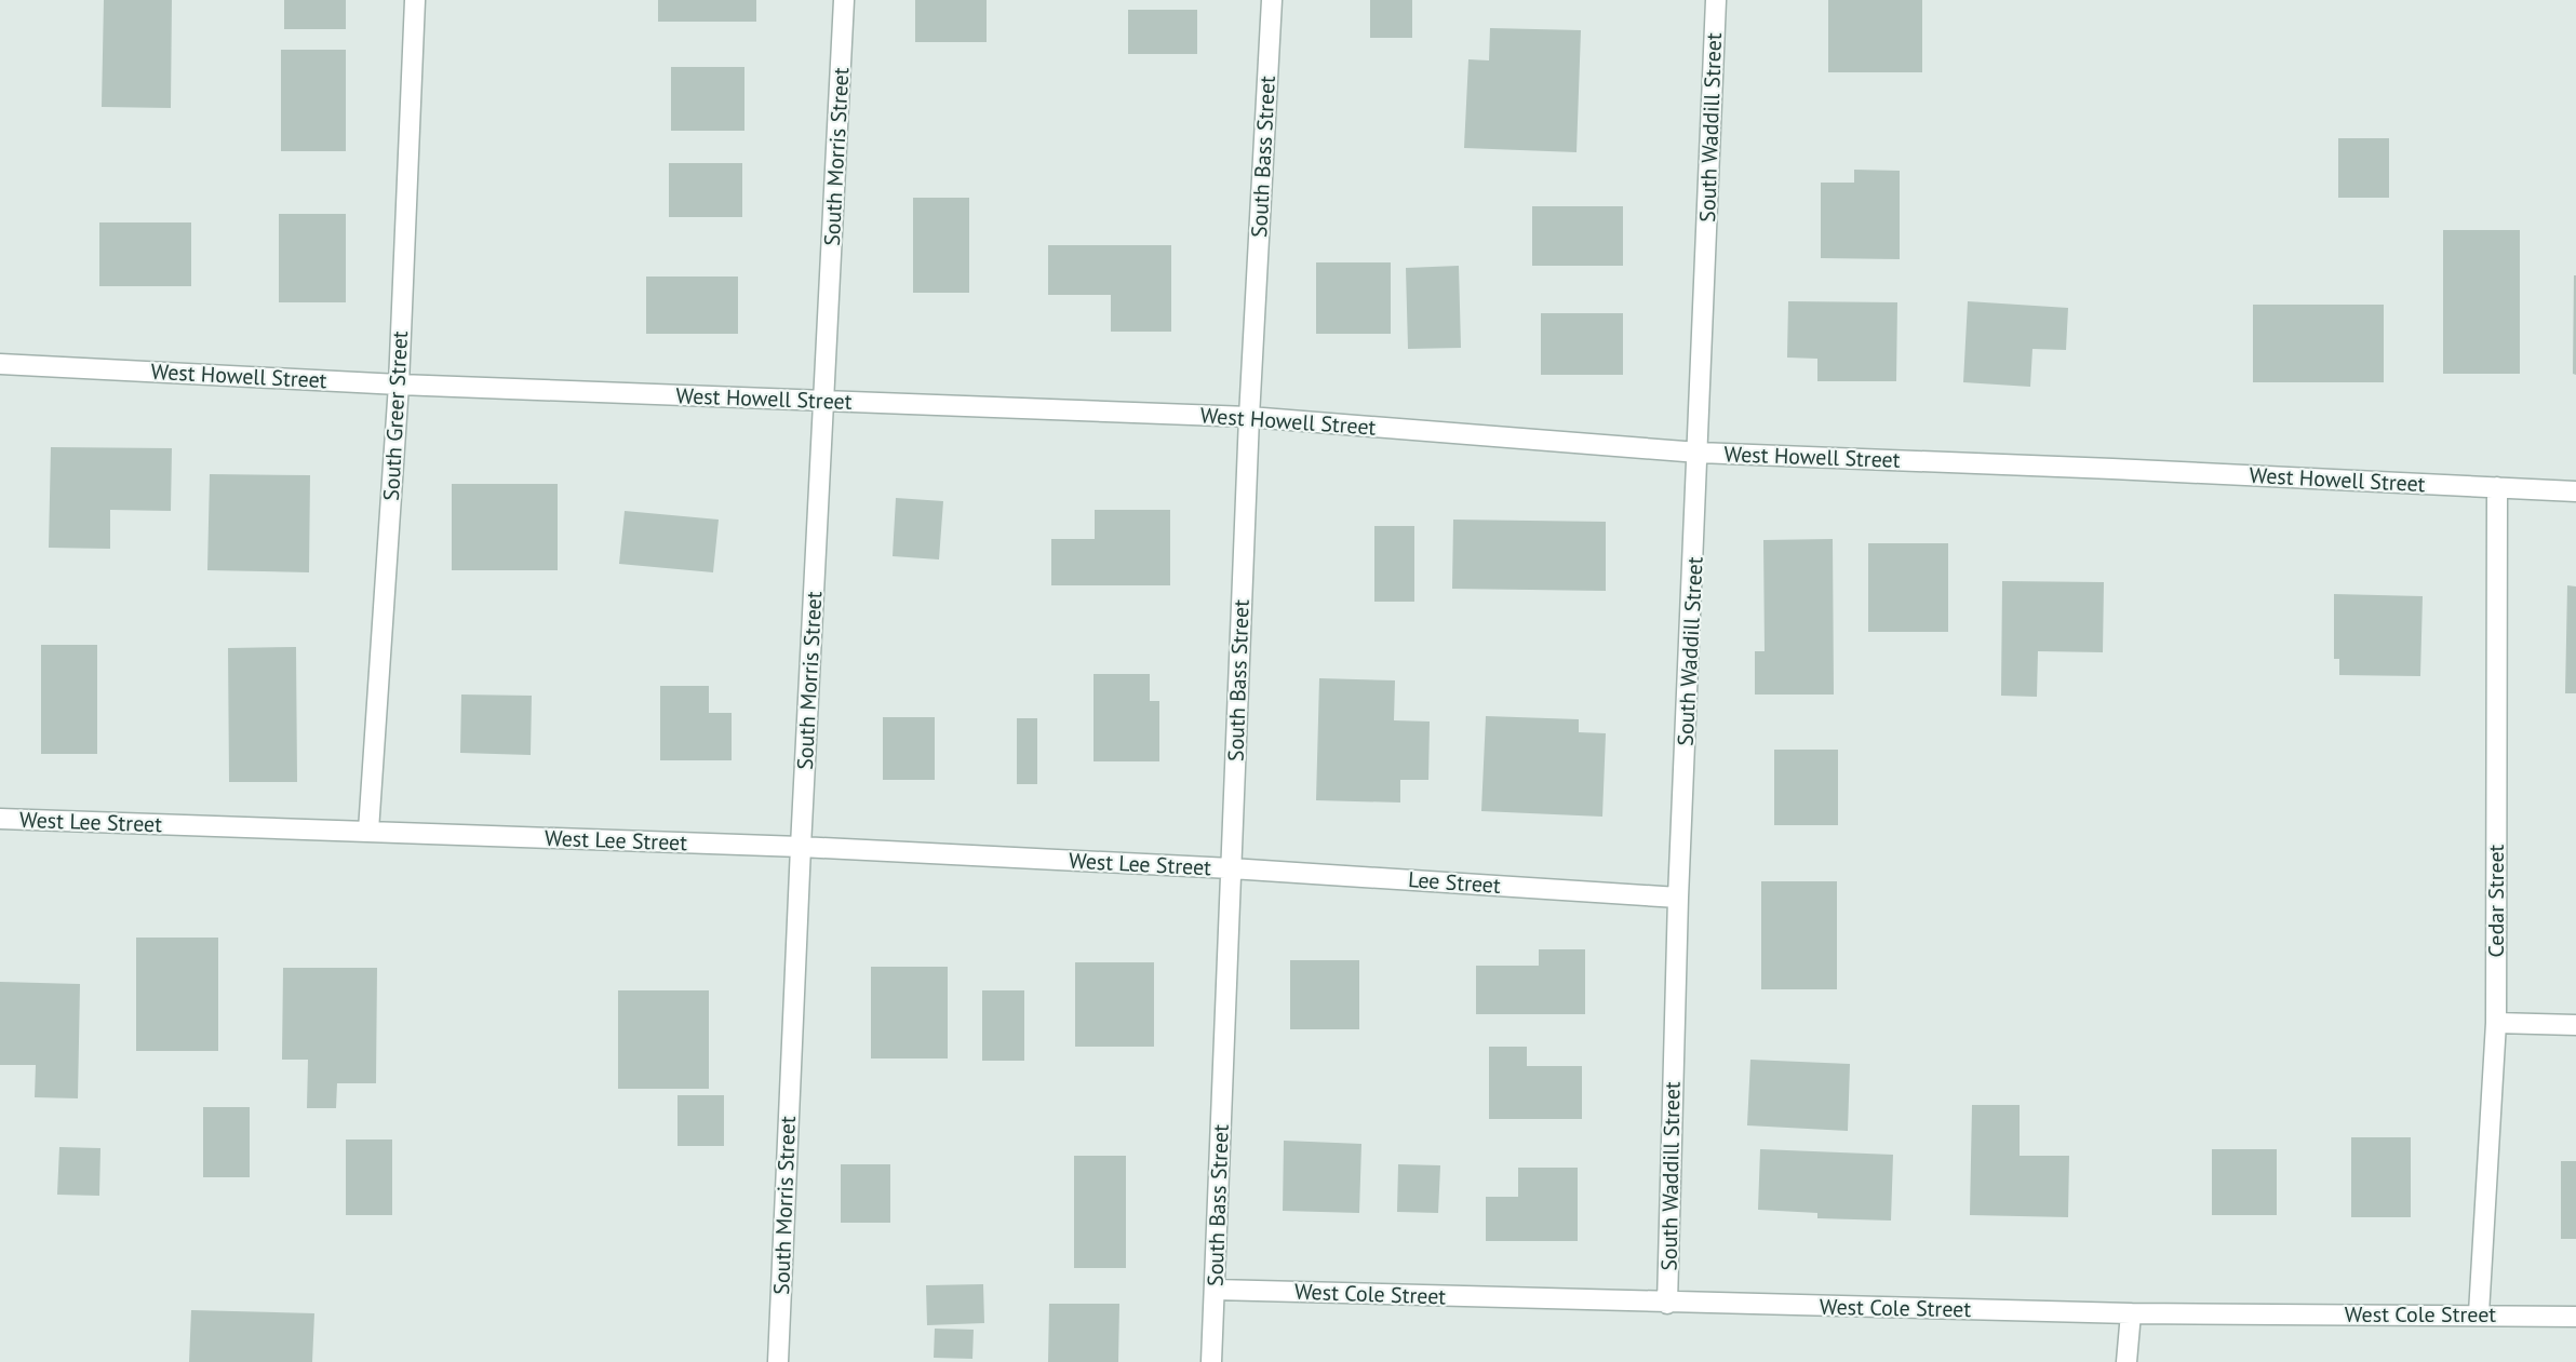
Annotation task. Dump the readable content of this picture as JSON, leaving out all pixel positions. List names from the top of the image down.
{
  "streets": {
    "street": [
      "South Waddill Street",
      "South Morris Street",
      "South Bass Street",
      "West Howell Street",
      "South Greer Street",
      "West Lee Street",
      "Lee Street",
      "Cedar Street",
      "West Cole Street"
    ]
  },
  "crossings": [
    ["South Waddill Street", "West Howell Street"],
    ["South Waddill Street", "Lee Street"],
    ["South Waddill Street", "West Cole Street"],
    ["South Morris Street", "West Howell Street"],
    ["South Morris Street", "West Lee Street"],
    ["South Bass Street", "West Howell Street"],
    ["South Bass Street", "West Lee Street"],
    ["South Bass Street", "Lee Street"],
    ["South Bass Street", "West Cole Street"],
    ["West Howell Street", "South Greer Street"],
    ["West Howell Street", "Cedar Street"],
    ["South Greer Street", "West Lee Street"],
    ["West Lee Street", "Lee Street"],
    ["Cedar Street", "West Cole Street"]
  ]
}
